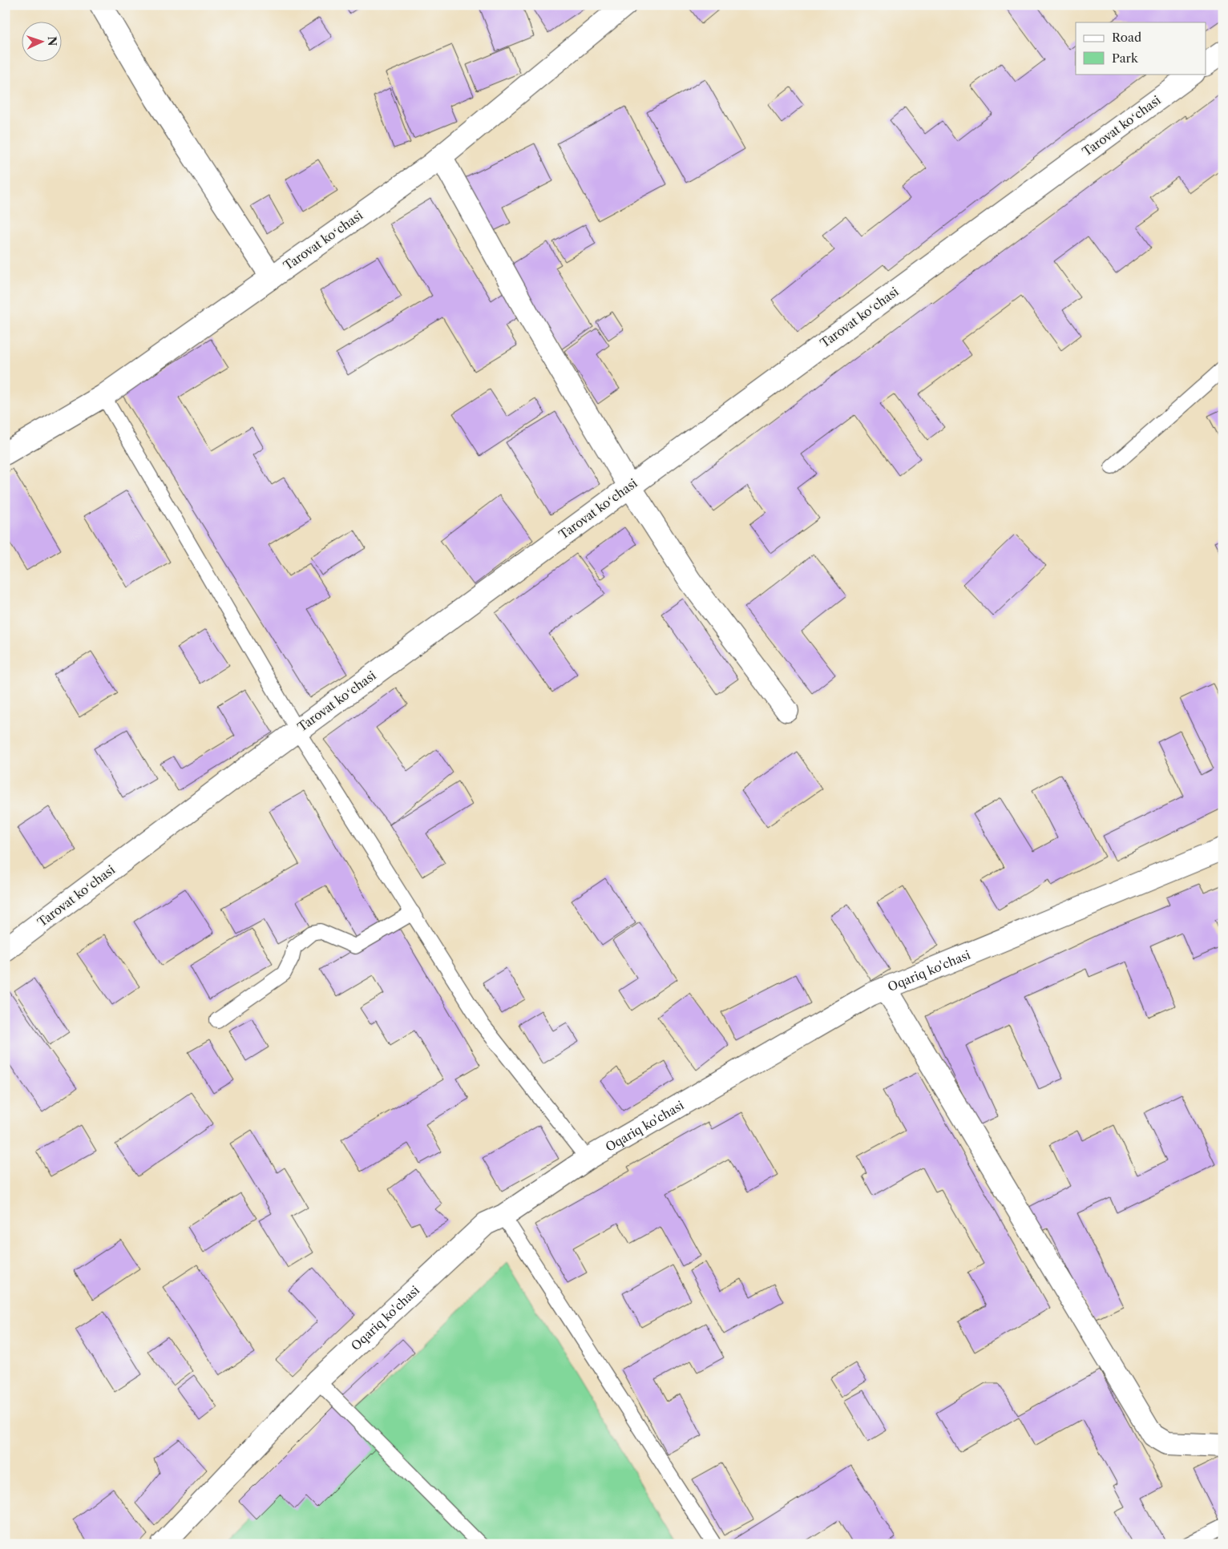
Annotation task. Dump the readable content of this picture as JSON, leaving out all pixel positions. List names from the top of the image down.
{
  "streets": {
    "street": ["Tarovat koʻchasi", "Oqariq ko'chasi"]
  },
  "legend": ["Road", "Park"],
  "north": "right"
}
